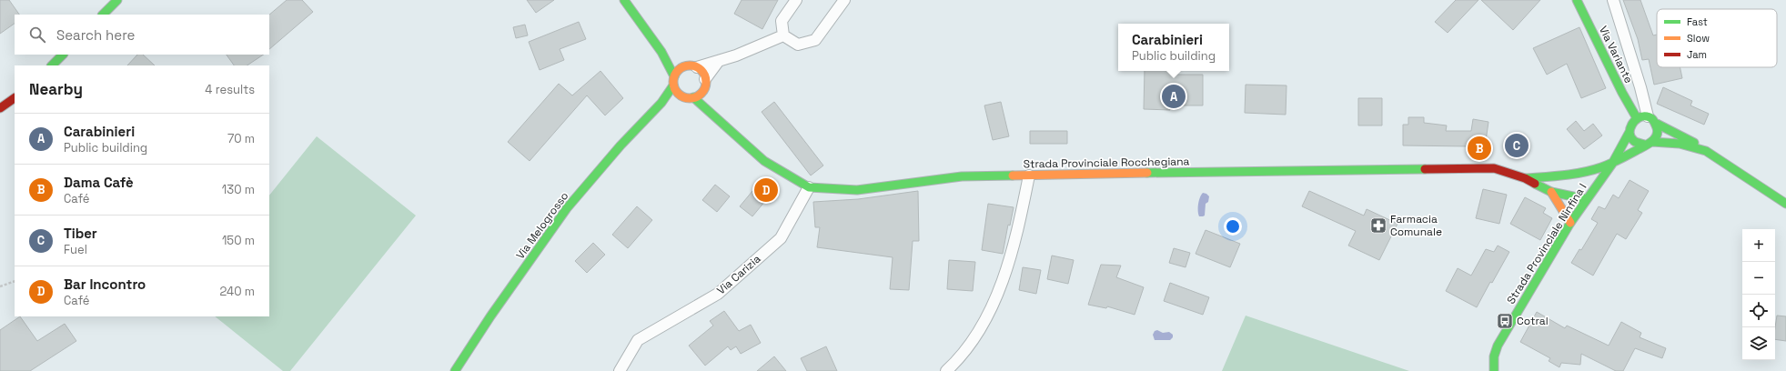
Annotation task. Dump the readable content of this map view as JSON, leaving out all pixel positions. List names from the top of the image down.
{
  "streets": {
    "main road": [
      "Via Variante",
      "Strada Provinciale Rocchegiana",
      "Via Melogrosso",
      "Strada Provinciale Ninfina I"
    ],
    "street": ["Via Carizia"]
  },
  "crossings": [
    ["Via Variante", "Strada Provinciale Ninfina I"],
    ["Strada Provinciale Rocchegiana", "Via Melogrosso"],
    ["Strada Provinciale Rocchegiana", "Strada Provinciale Ninfina I"],
    ["Strada Provinciale Rocchegiana", "Via Carizia"]
  ],
  "places": {
    "pharmacy": ["Farmacia Comunale"],
    "bus stop": ["Cotral"]
  },
  "legend": ["Fast", "Slow", "Jam"],
  "page": {
    "search": "Search here",
    "popup": ["Carabinieri", "Public building"],
    "heading": ["Nearby", "4 results"],
    "pins": [
      "A",
      "C",
      "B",
      "D"
    ],
    "list": [
      {
        "mark": "A",
        "name": "Carabinieri",
        "note": "Public building",
        "value": "70 m"
      },
      {
        "mark": "B",
        "name": "Dama Cafè",
        "note": "Café",
        "value": "130 m"
      },
      {
        "mark": "C",
        "name": "Tiber",
        "note": "Fuel",
        "value": "150 m"
      },
      {
        "mark": "D",
        "name": "Bar Incontro",
        "note": "Café",
        "value": "240 m"
      }
    ],
    "map_buttons": ["+", "−"]
  }
}
